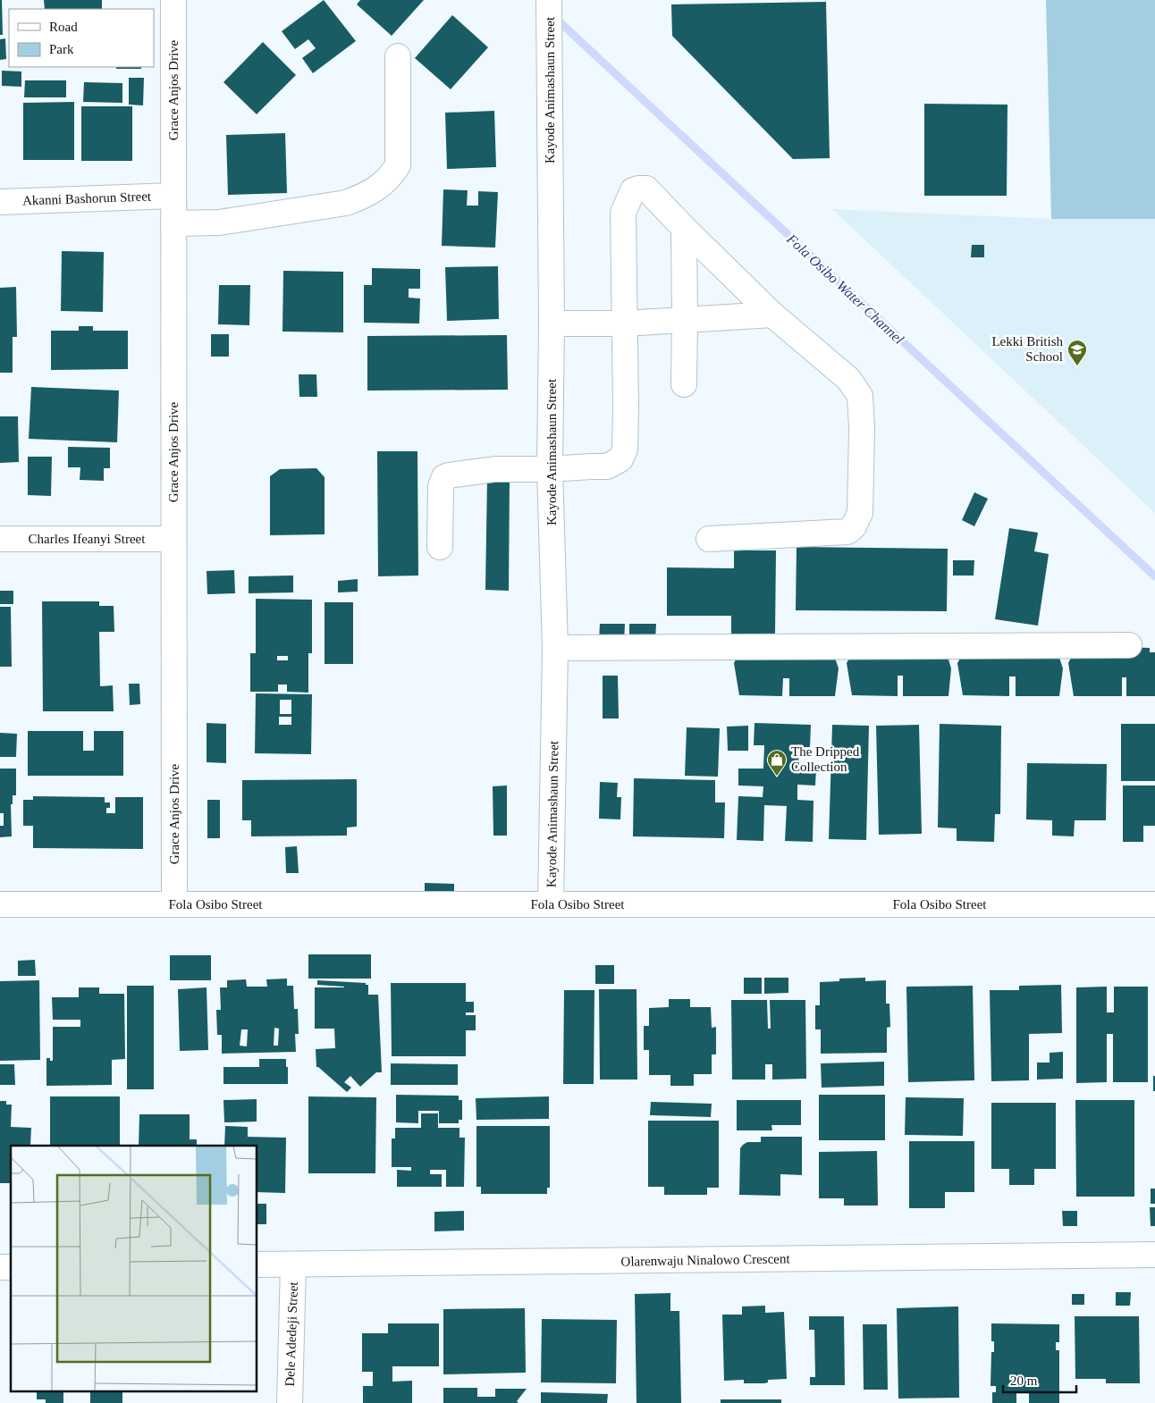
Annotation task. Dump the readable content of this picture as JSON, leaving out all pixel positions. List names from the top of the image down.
{
  "streets": {
    "street": [
      "Grace Anjos Drive",
      "Kayode Animashaun Street",
      "Akanni Bashorun Street",
      "Charles Ifeanyi Street",
      "Fola Osibo Street",
      "Olarenwaju Ninalowo Crescent",
      "Dele Adedeji Street"
    ]
  },
  "crossings": [
    ["Grace Anjos Drive", "Akanni Bashorun Street"],
    ["Grace Anjos Drive", "Charles Ifeanyi Street"],
    ["Grace Anjos Drive", "Fola Osibo Street"],
    ["Kayode Animashaun Street", "Fola Osibo Street"],
    ["Olarenwaju Ninalowo Crescent", "Dele Adedeji Street"]
  ],
  "water": ["Fola Osibo Water Channel"],
  "places": {
    "school or university": ["Lekki British School"],
    "shop": ["The Dripped Collection"]
  },
  "legend": ["Road", "Park"],
  "scale_bar": "20 m"
}
